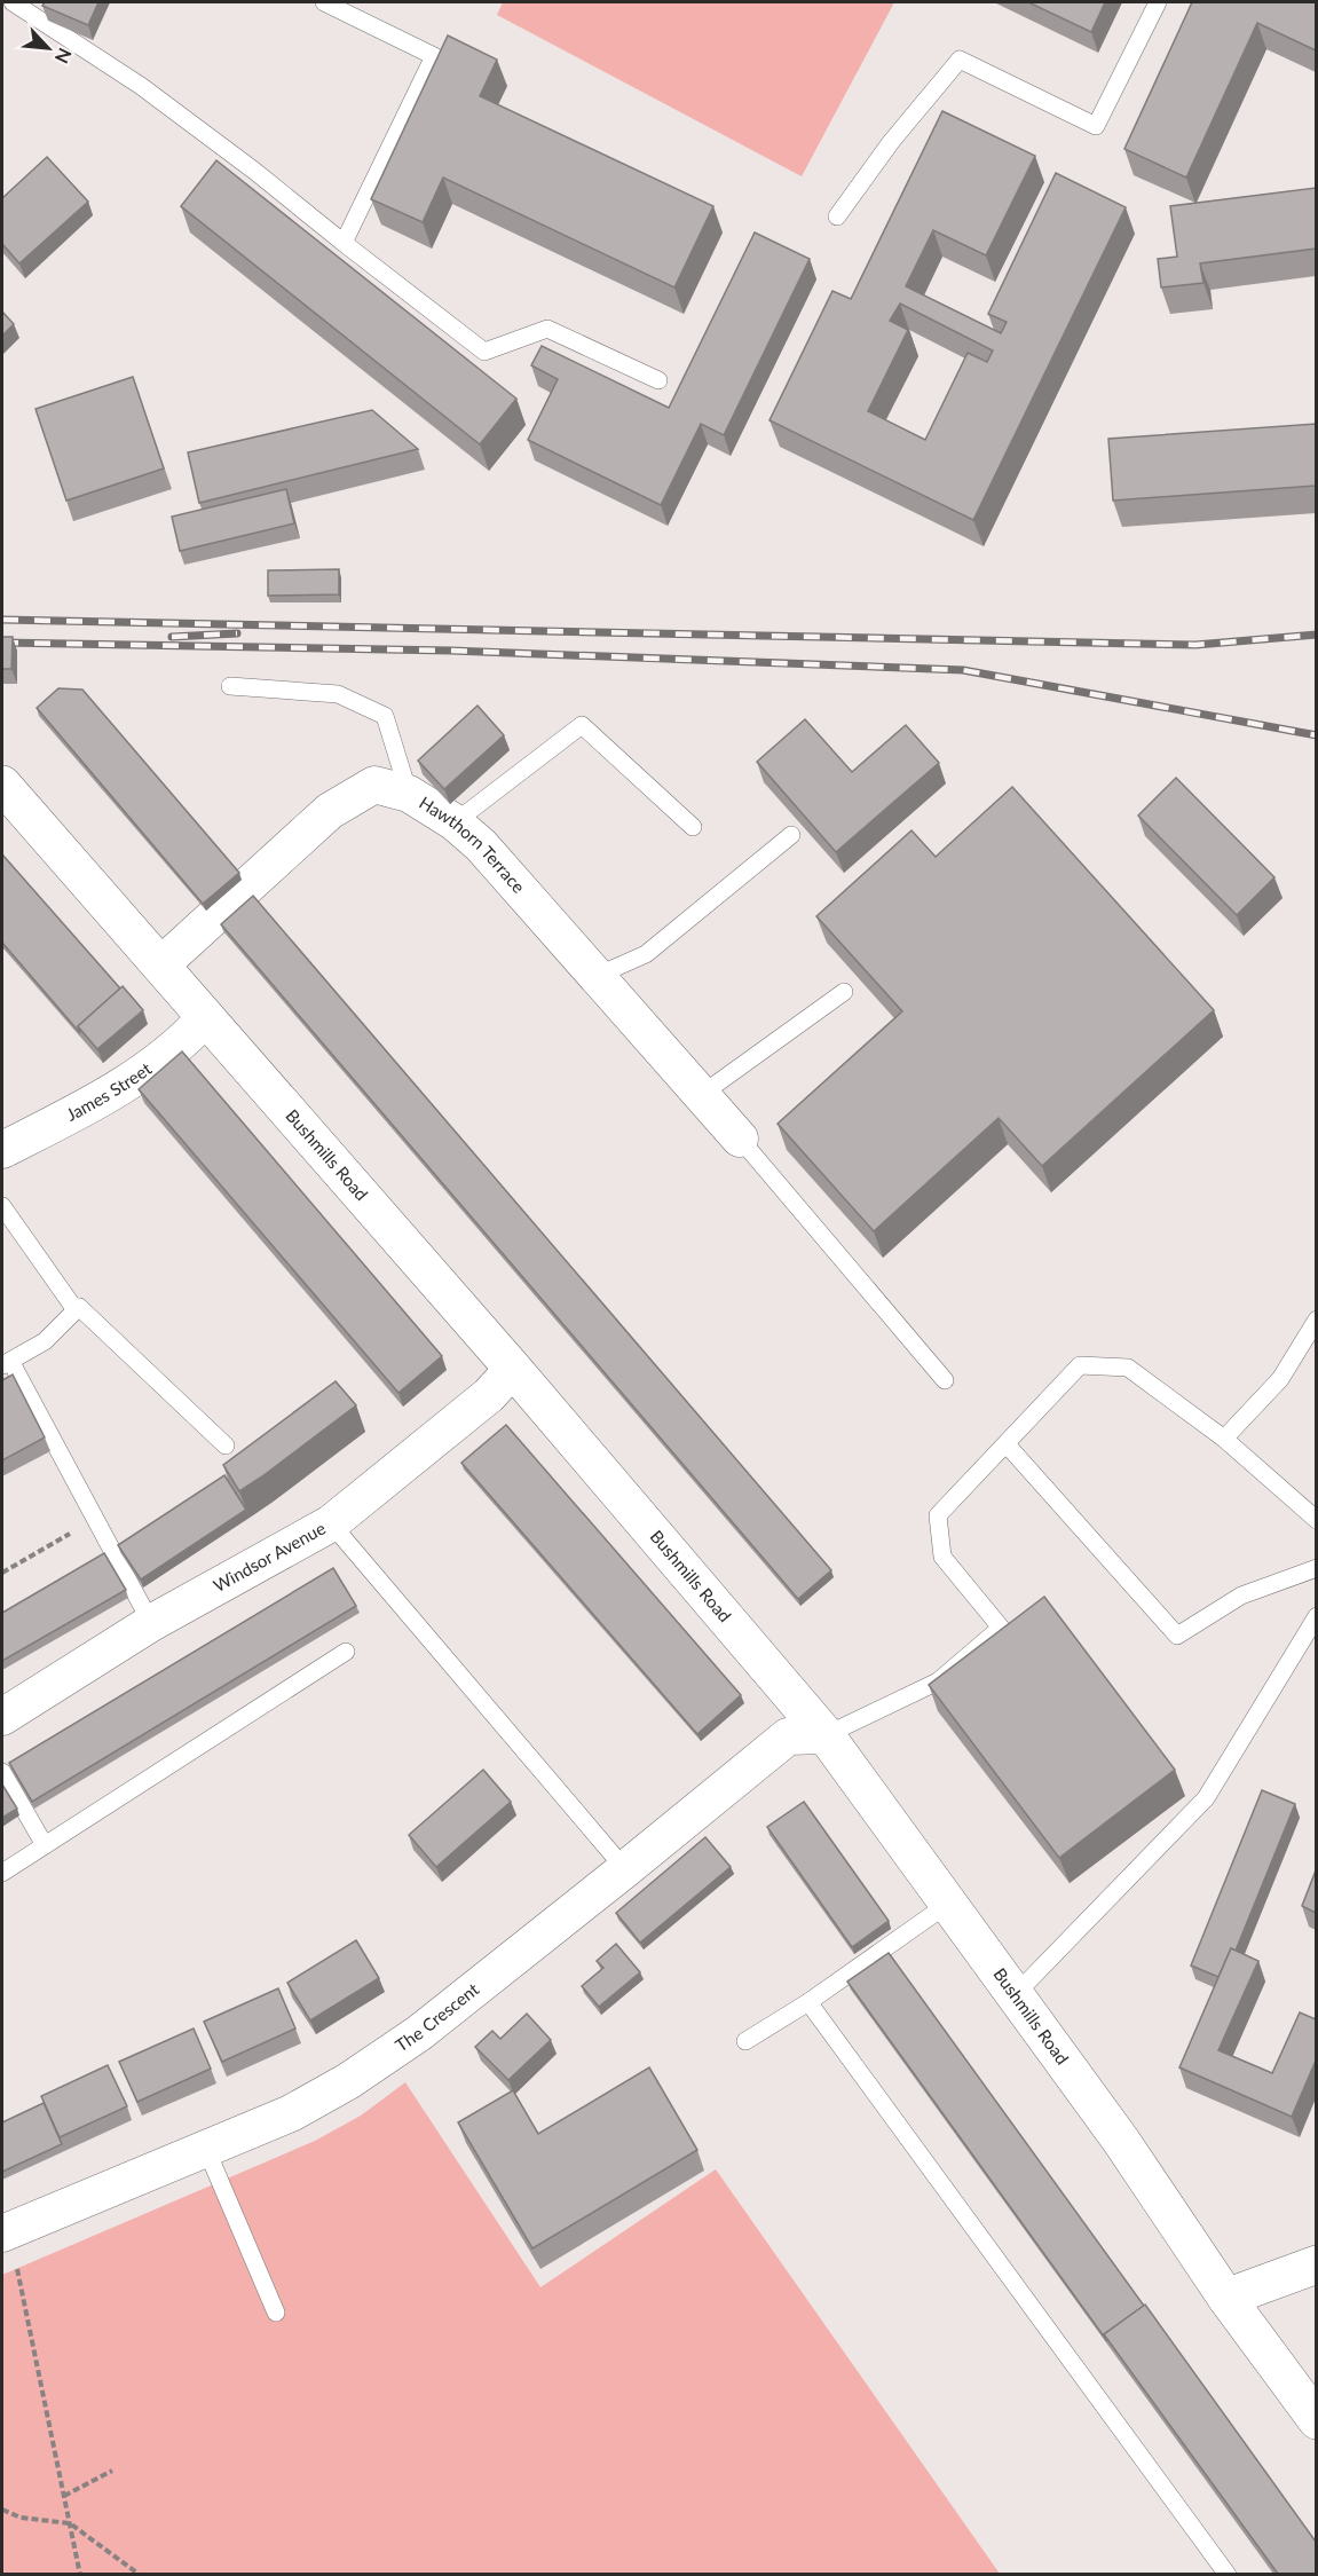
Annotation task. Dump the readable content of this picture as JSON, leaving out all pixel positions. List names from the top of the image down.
{
  "streets": {
    "main road": ["Bushmills Road"],
    "street": [
      "Hawthorn Terrace",
      "James Street",
      "Windsor Avenue",
      "The Crescent"
    ]
  },
  "crossings": [
    ["Hawthorn Terrace", "Bushmills Road"],
    ["James Street", "Bushmills Road"],
    ["Bushmills Road", "Windsor Avenue"],
    ["Bushmills Road", "The Crescent"]
  ],
  "north": "bottom right"
}
